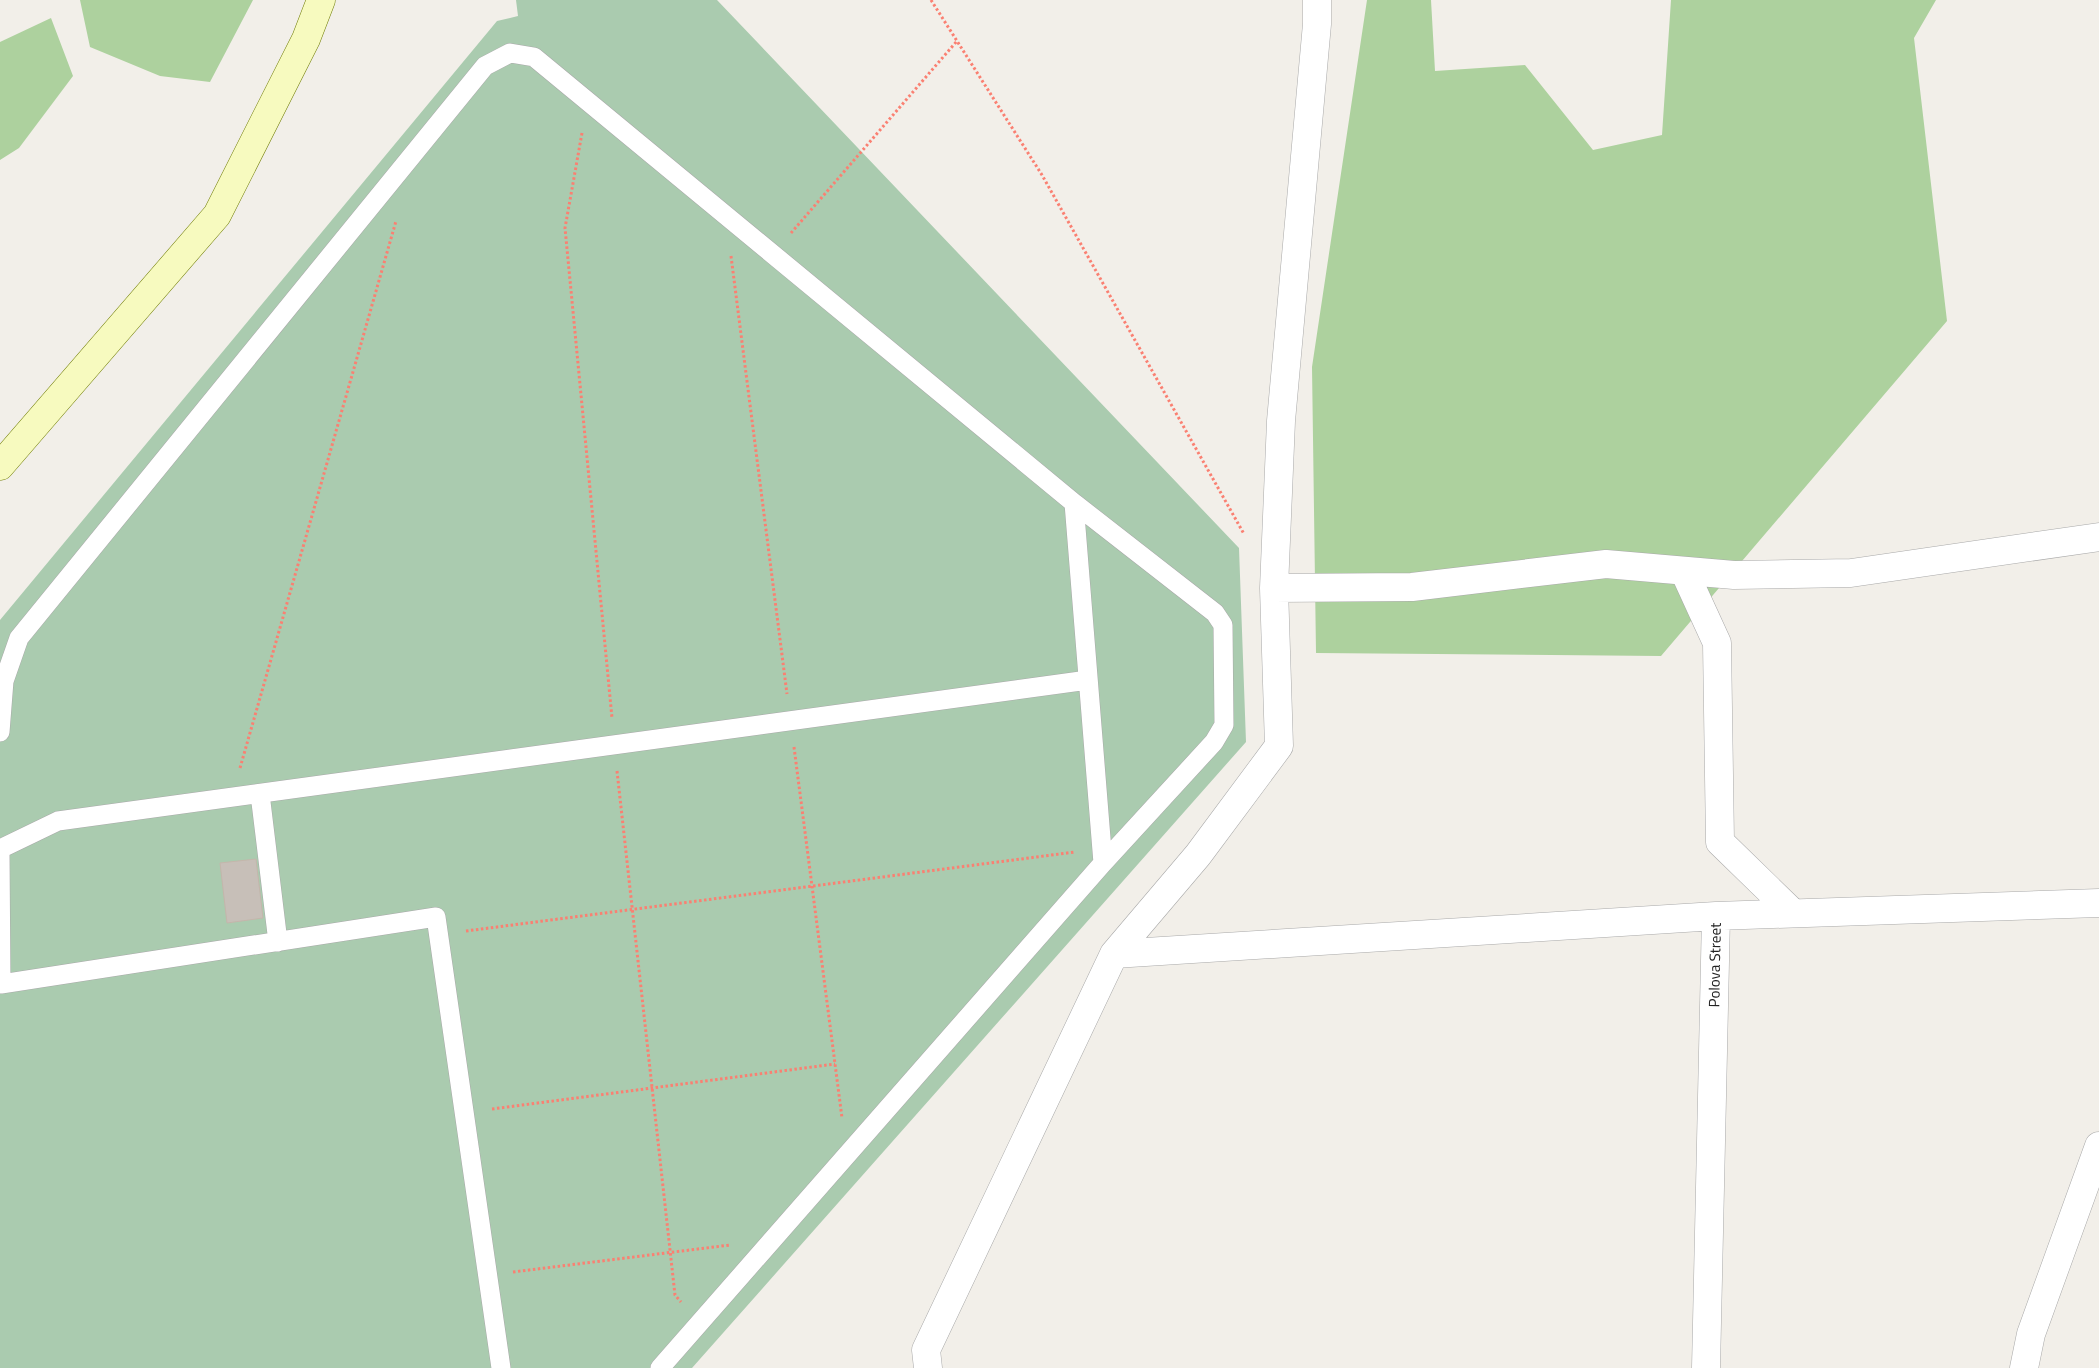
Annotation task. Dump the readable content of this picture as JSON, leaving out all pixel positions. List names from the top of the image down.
{
  "streets": {
    "street": ["Polova Street"]
  }
}
